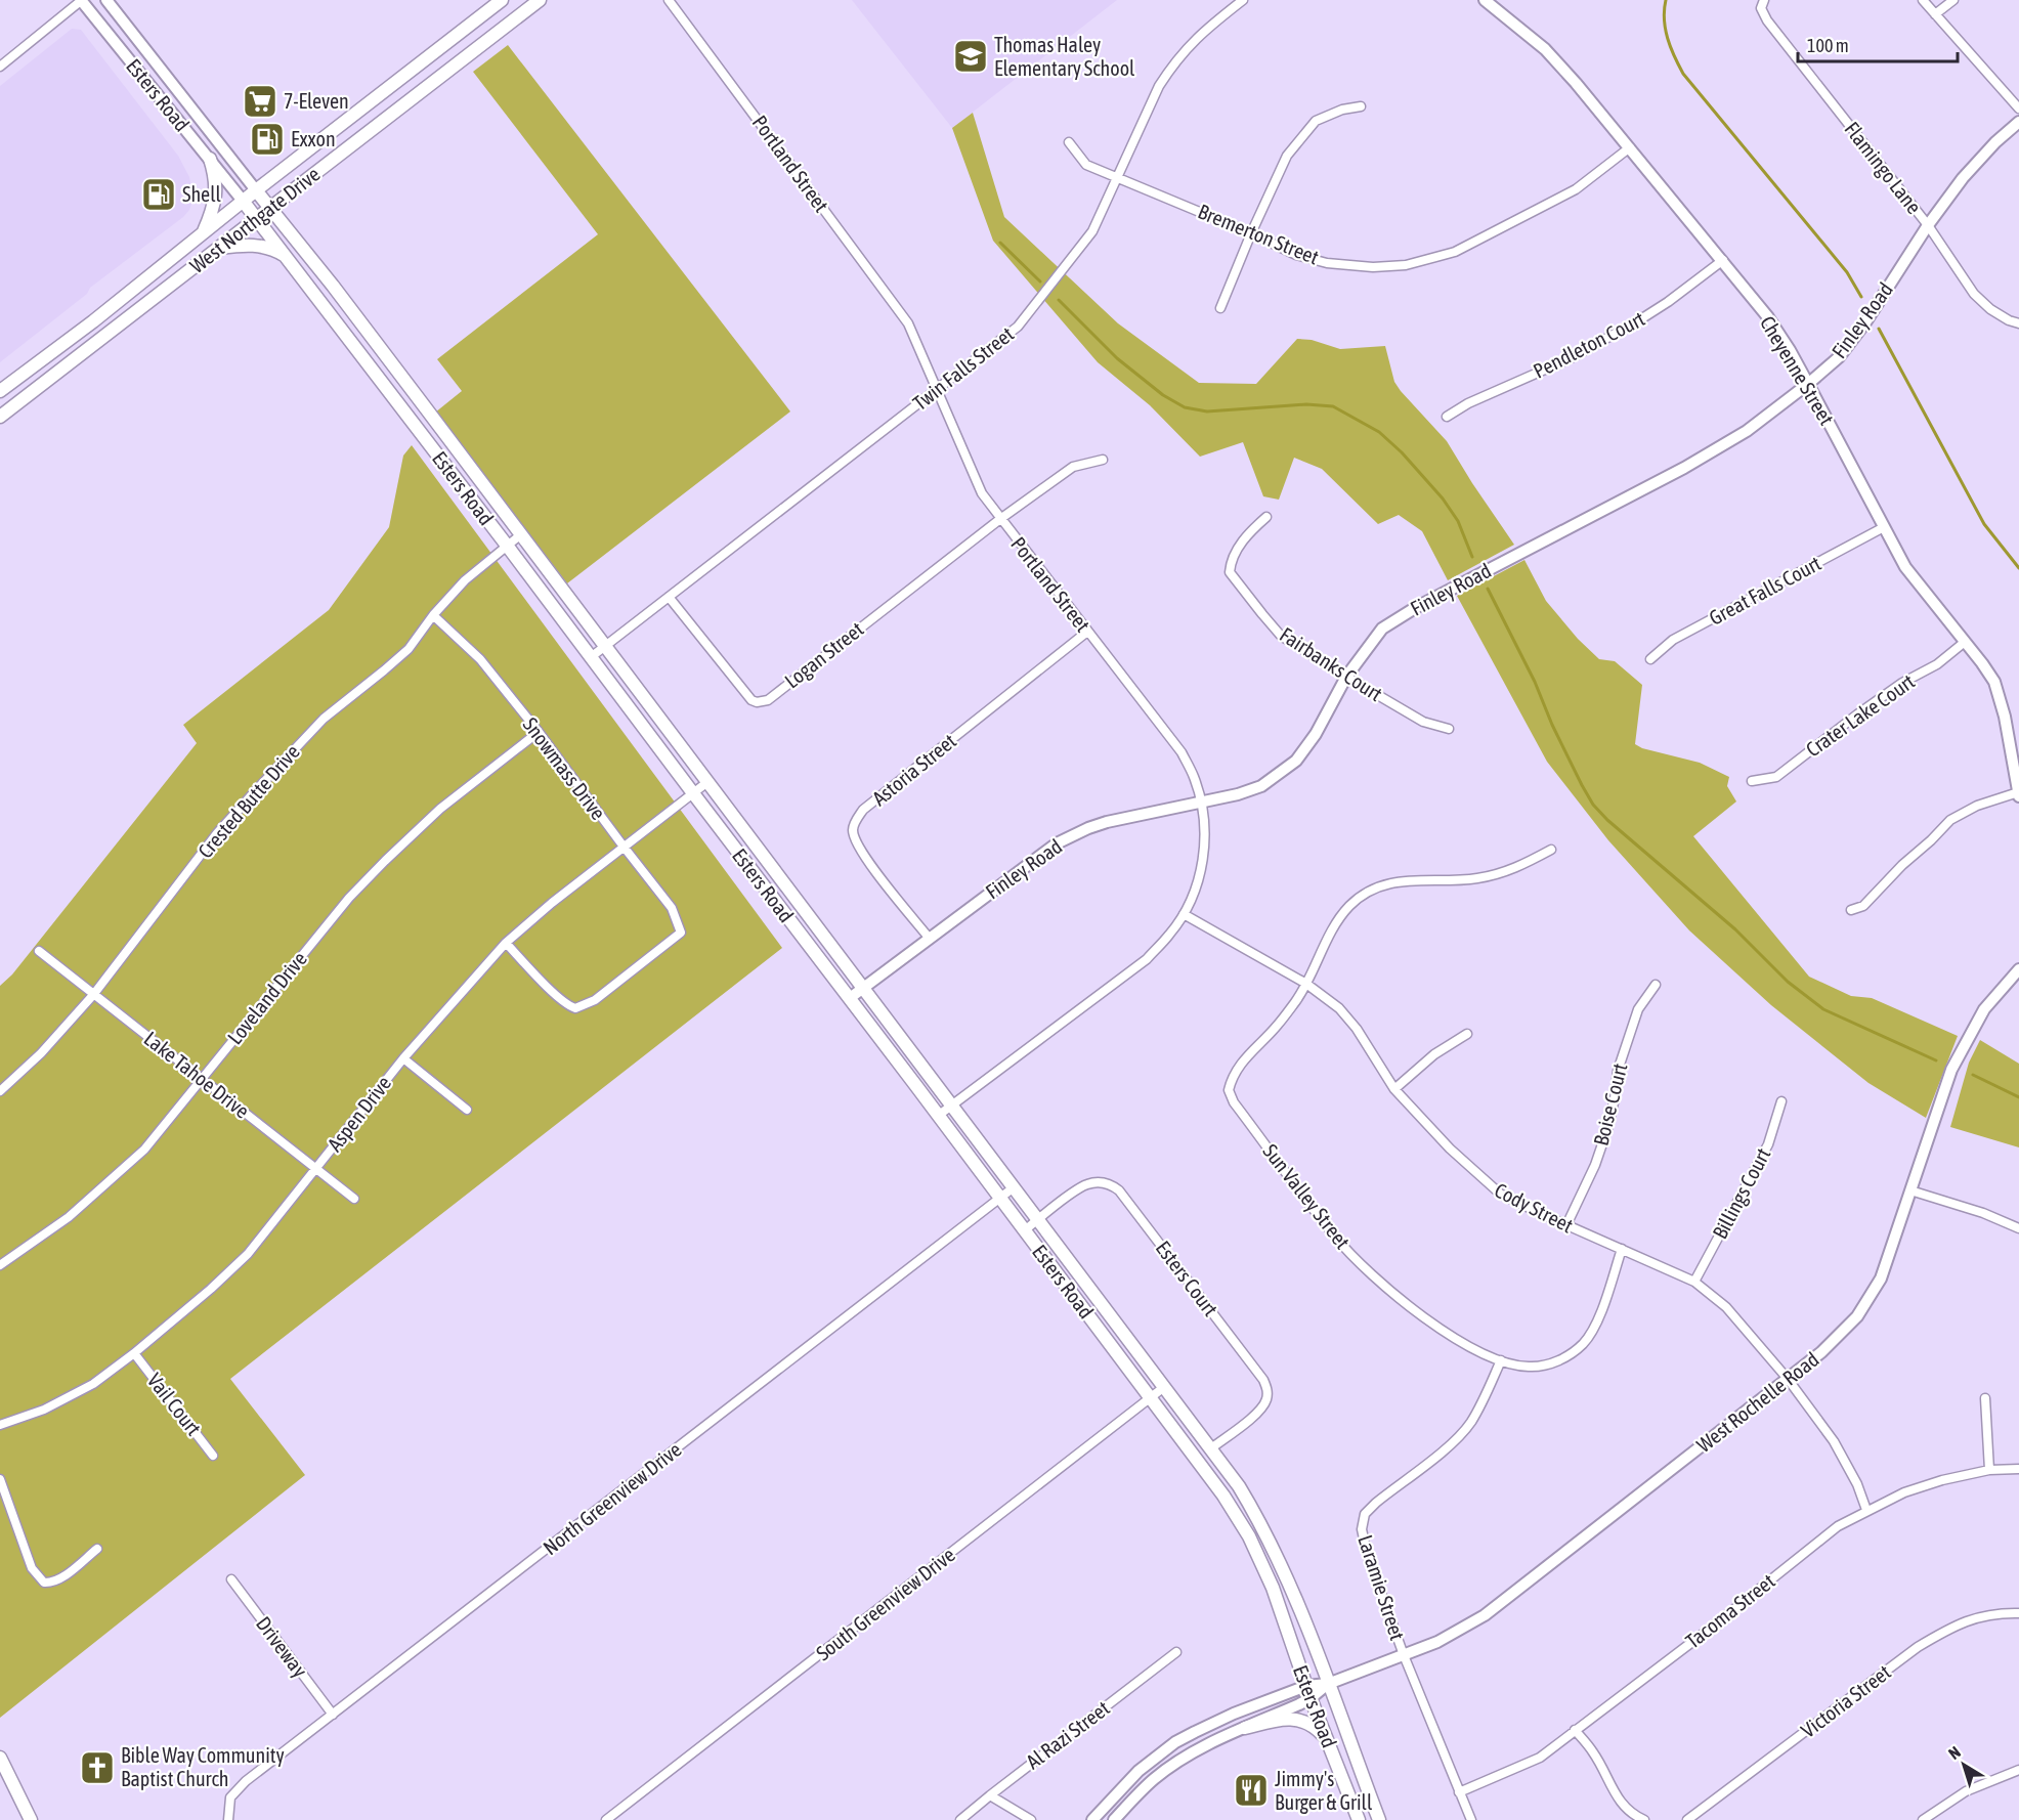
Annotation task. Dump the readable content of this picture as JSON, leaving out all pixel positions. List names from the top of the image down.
{
  "streets": {
    "main road": ["Esters Road", "West Northgate Drive"],
    "street": [
      "Portland Street",
      "Flamingo Lane",
      "Bremerton Street",
      "Finley Road",
      "Pendleton Court",
      "Twin Falls Street",
      "Cheyenne Street",
      "Great Falls Court",
      "Logan Street",
      "Fairbanks Court",
      "Crater Lake Court",
      "Snowmass Drive",
      "Astoria Street",
      "Crested Butte Drive",
      "Loveland Drive",
      "Lake Tahoe Drive",
      "Boise Court",
      "Aspen Drive",
      "Billings Court",
      "Sun Valley Street",
      "Cody Street",
      "Esters Court",
      "West Rochelle Road",
      "Vail Court",
      "North Greenview Drive",
      "Laramie Street",
      "South Greenview Drive",
      "Tacoma Street",
      "Driveway",
      "Victoria Street",
      "Al Razi Street"
    ]
  },
  "crossings": [
    ["Esters Road", "Portland Street"],
    ["Esters Road", "West Northgate Drive"],
    ["Esters Road", "Finley Road"],
    ["Esters Road", "Twin Falls Street"],
    ["Esters Road", "Crested Butte Drive"],
    ["Esters Road", "Aspen Drive"],
    ["Esters Road", "Esters Court"],
    ["Esters Road", "West Rochelle Road"],
    ["Esters Road", "North Greenview Drive"],
    ["Esters Road", "South Greenview Drive"],
    ["Portland Street", "Finley Road"],
    ["Portland Street", "Twin Falls Street"],
    ["Portland Street", "Logan Street"],
    ["Portland Street", "Astoria Street"],
    ["Portland Street", "Cody Street"],
    ["Flamingo Lane", "Finley Road"],
    ["Bremerton Street", "Twin Falls Street"],
    ["Bremerton Street", "Cheyenne Street"],
    ["Finley Road", "Cheyenne Street"],
    ["Finley Road", "Fairbanks Court"],
    ["Finley Road", "Astoria Street"],
    ["Pendleton Court", "Cheyenne Street"],
    ["Twin Falls Street", "Logan Street"],
    ["Cheyenne Street", "Great Falls Court"],
    ["Cheyenne Street", "Crater Lake Court"],
    ["Snowmass Drive", "Crested Butte Drive"],
    ["Snowmass Drive", "Loveland Drive"],
    ["Snowmass Drive", "Aspen Drive"],
    ["Crested Butte Drive", "Lake Tahoe Drive"],
    ["Loveland Drive", "Lake Tahoe Drive"],
    ["Lake Tahoe Drive", "Aspen Drive"],
    ["Boise Court", "Cody Street"],
    ["Aspen Drive", "Vail Court"],
    ["Billings Court", "Cody Street"],
    ["Sun Valley Street", "Cody Street"],
    ["Sun Valley Street", "Laramie Street"],
    ["Cody Street", "West Rochelle Road"],
    ["Cody Street", "Tacoma Street"],
    ["West Rochelle Road", "Laramie Street"],
    ["North Greenview Drive", "Driveway"],
    ["Laramie Street", "Tacoma Street"]
  ],
  "places": {
    "school or university": ["Thomas Haley Elementary School"],
    "supermarket": ["7-Eleven"],
    "fuel station": ["Exxon", "Shell"],
    "church": ["Bible Way Community Baptist Church"],
    "restaurant": ["Jimmy's Burger & Grill"]
  },
  "scale_bar": "100 m",
  "north": "top left"
}
